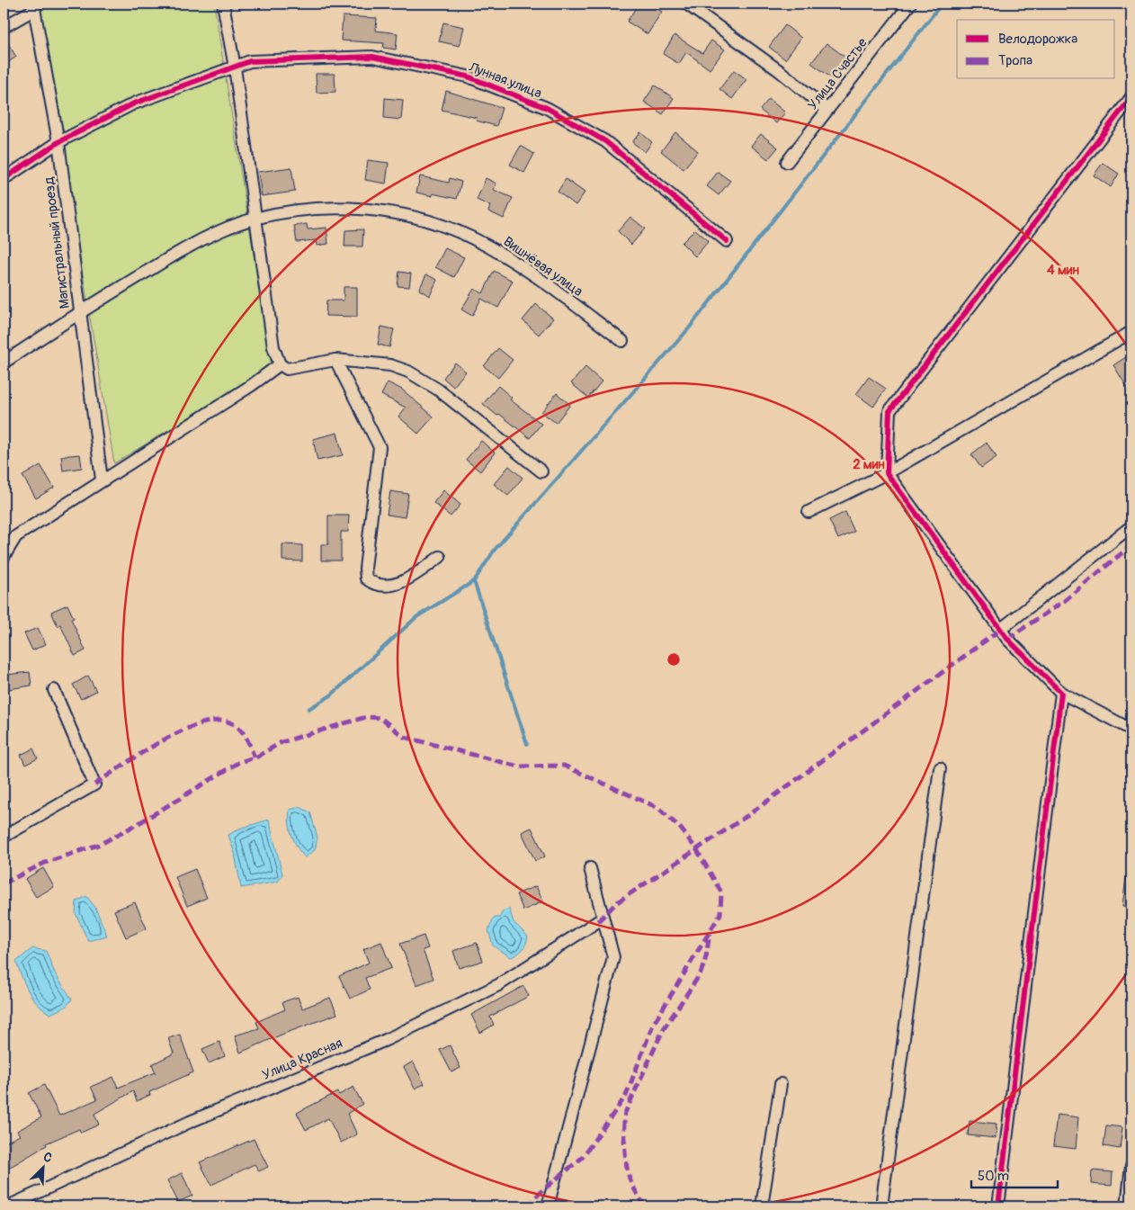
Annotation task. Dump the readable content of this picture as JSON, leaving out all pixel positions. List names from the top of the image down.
{
  "streets": {
    "street": [
      "Улица Счастье",
      "Лунная улица",
      "Магистральный проезд",
      "Вишнёвая улица",
      "Улица Красная"
    ]
  },
  "crossings": [
    ["Лунная улица", "Магистральный проезд"],
    ["Магистральный проезд", "Вишнёвая улица"]
  ],
  "legend": ["Велодорожка", "Тропа"],
  "scale_bar": "50 m",
  "north": "top right",
  "rings": ["4 мин", "2 мин"]
}
